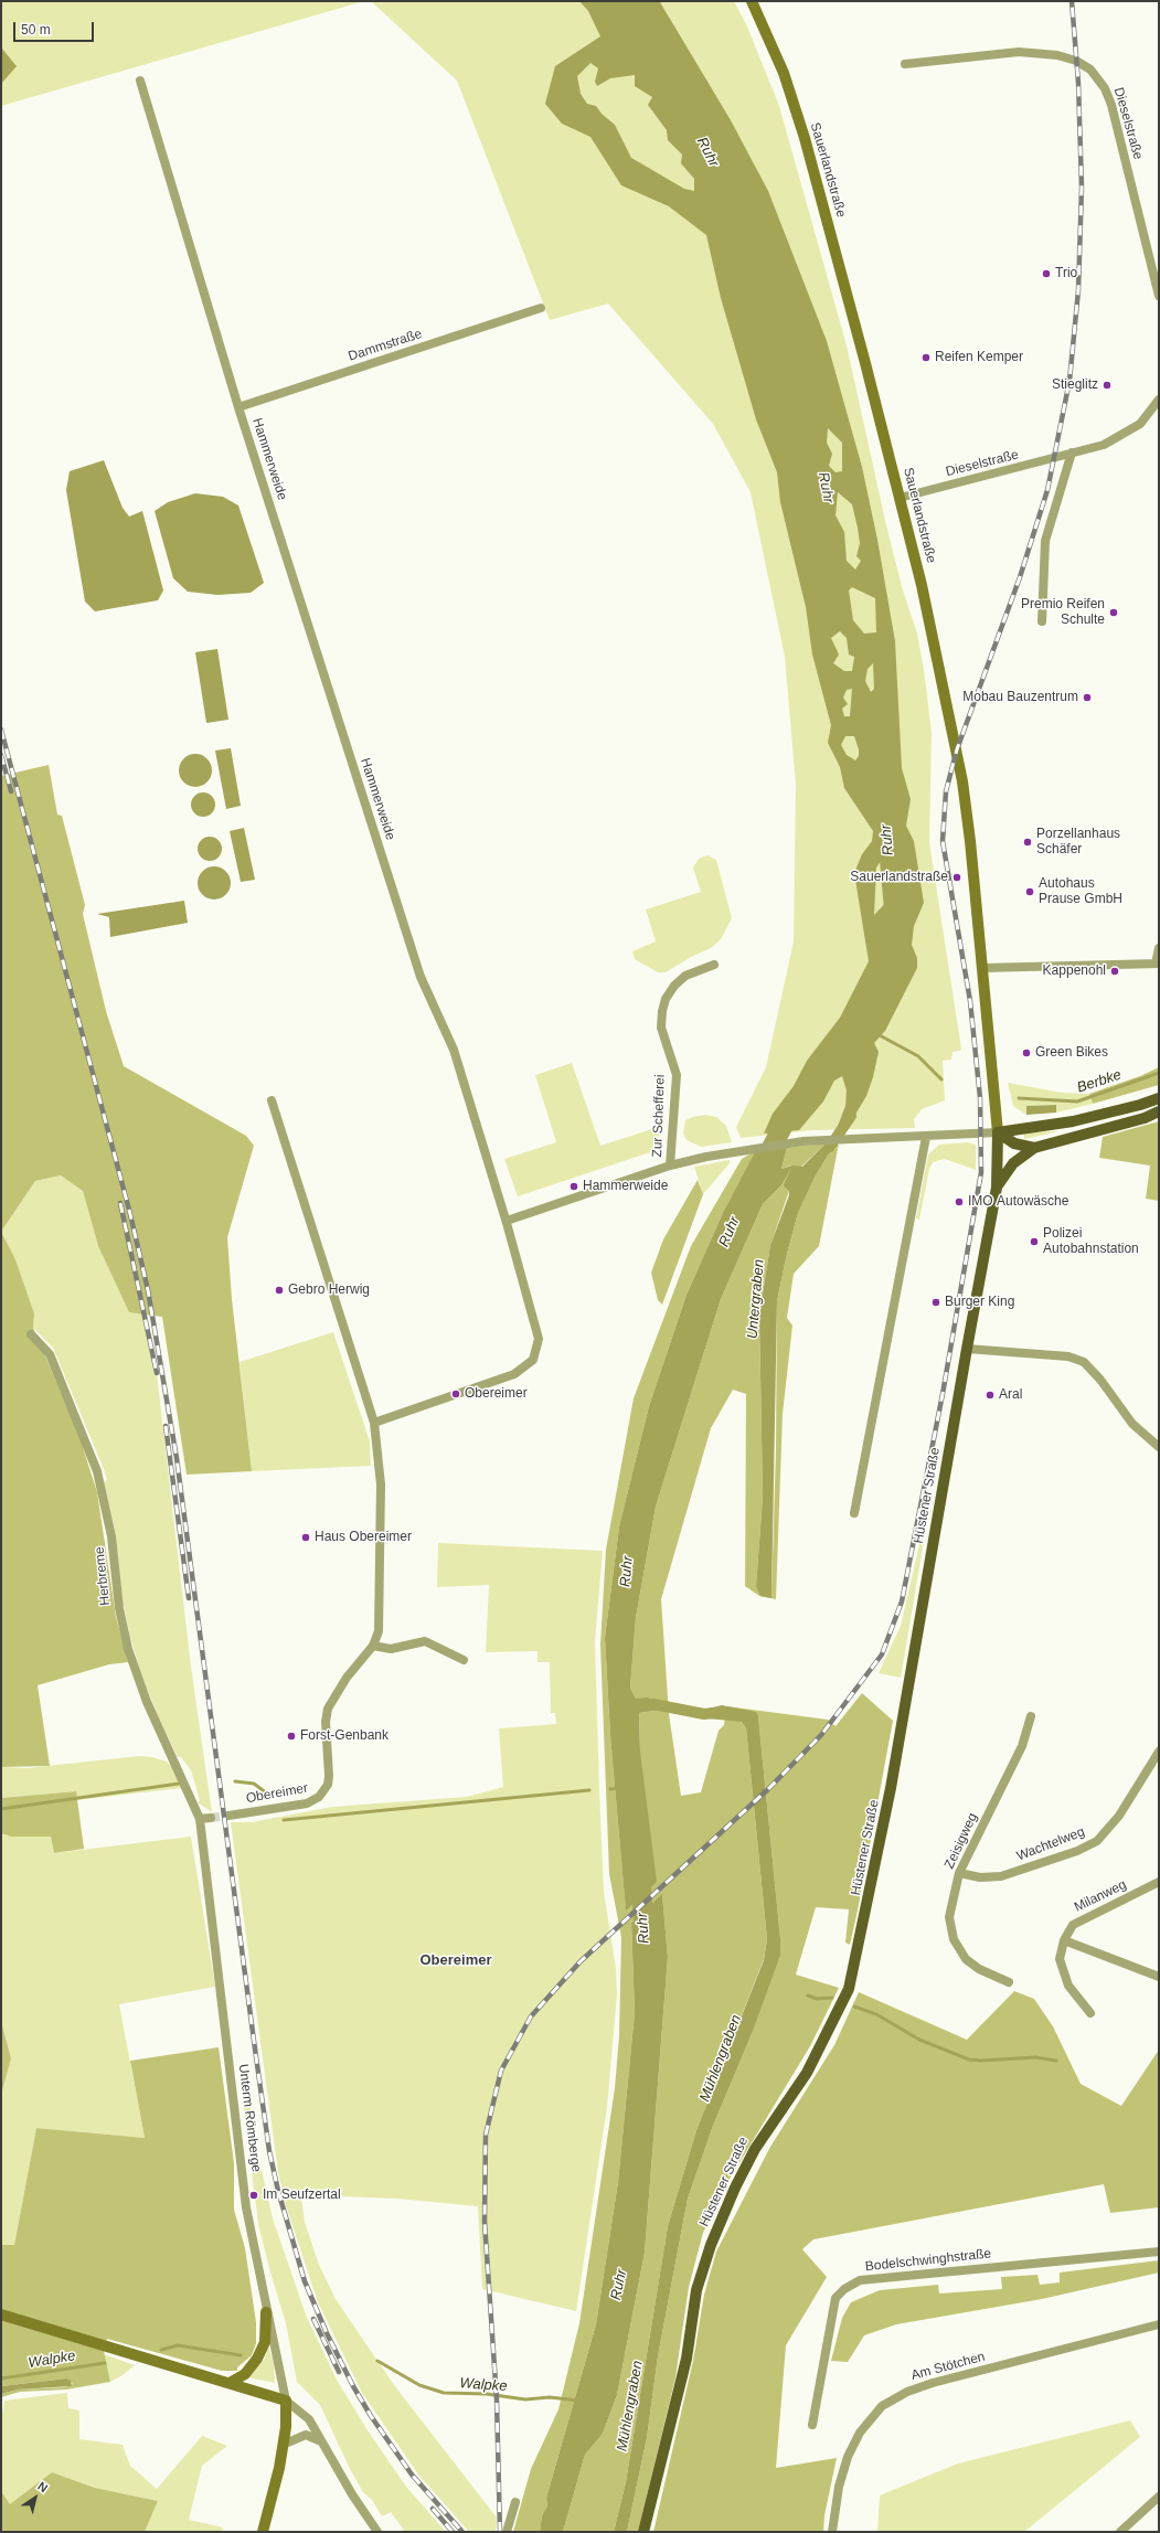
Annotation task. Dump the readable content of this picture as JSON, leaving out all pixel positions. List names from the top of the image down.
{
  "streets": {
    "main road": ["Hüstener Straße"],
    "street": [
      "Dieselstraße",
      "Sauerlandstraße",
      "Dammstraße",
      "Hammerweide",
      "Zur Schefferei",
      "Herbreme",
      "Obereimer",
      "Zeisigweg",
      "Wachtelweg",
      "Milanweg",
      "Unterm Römberge",
      "Bodelschwinghstraße",
      "Am Stötchen"
    ]
  },
  "crossings": [
    ["Dieselstraße", "Sauerlandstraße"],
    ["Sauerlandstraße", "Hüstener Straße"],
    ["Dammstraße", "Hammerweide"],
    ["Hammerweide", "Zur Schefferei"],
    ["Hammerweide", "Obereimer"],
    ["Herbreme", "Unterm Römberge"],
    ["Zeisigweg", "Wachtelweg"]
  ],
  "districts": ["Obereimer"],
  "water": [
    "Ruhr",
    "Berbke",
    "Untergraben",
    "Mühlengraben",
    "Walpke"
  ],
  "places": [
    "Trio",
    "Reifen Kemper",
    "Stieglitz",
    "Premio Reifen Schulte",
    "Mobau Bauzentrum",
    "Porzellanhaus Schäfer",
    "Sauerlandstraße",
    "Autohaus Prause GmbH",
    "Kappenohl",
    "Green Bikes",
    "Hammerweide",
    "IMO Autowäsche",
    "Polizei Autobahnstation",
    "Gebro Herwig",
    "Burger King",
    "Obereimer",
    "Aral",
    "Haus Obereimer",
    "Forst-Genbank",
    "Im Seufzertal"
  ],
  "scale_bar": "50 m",
  "north": "top right"
}
